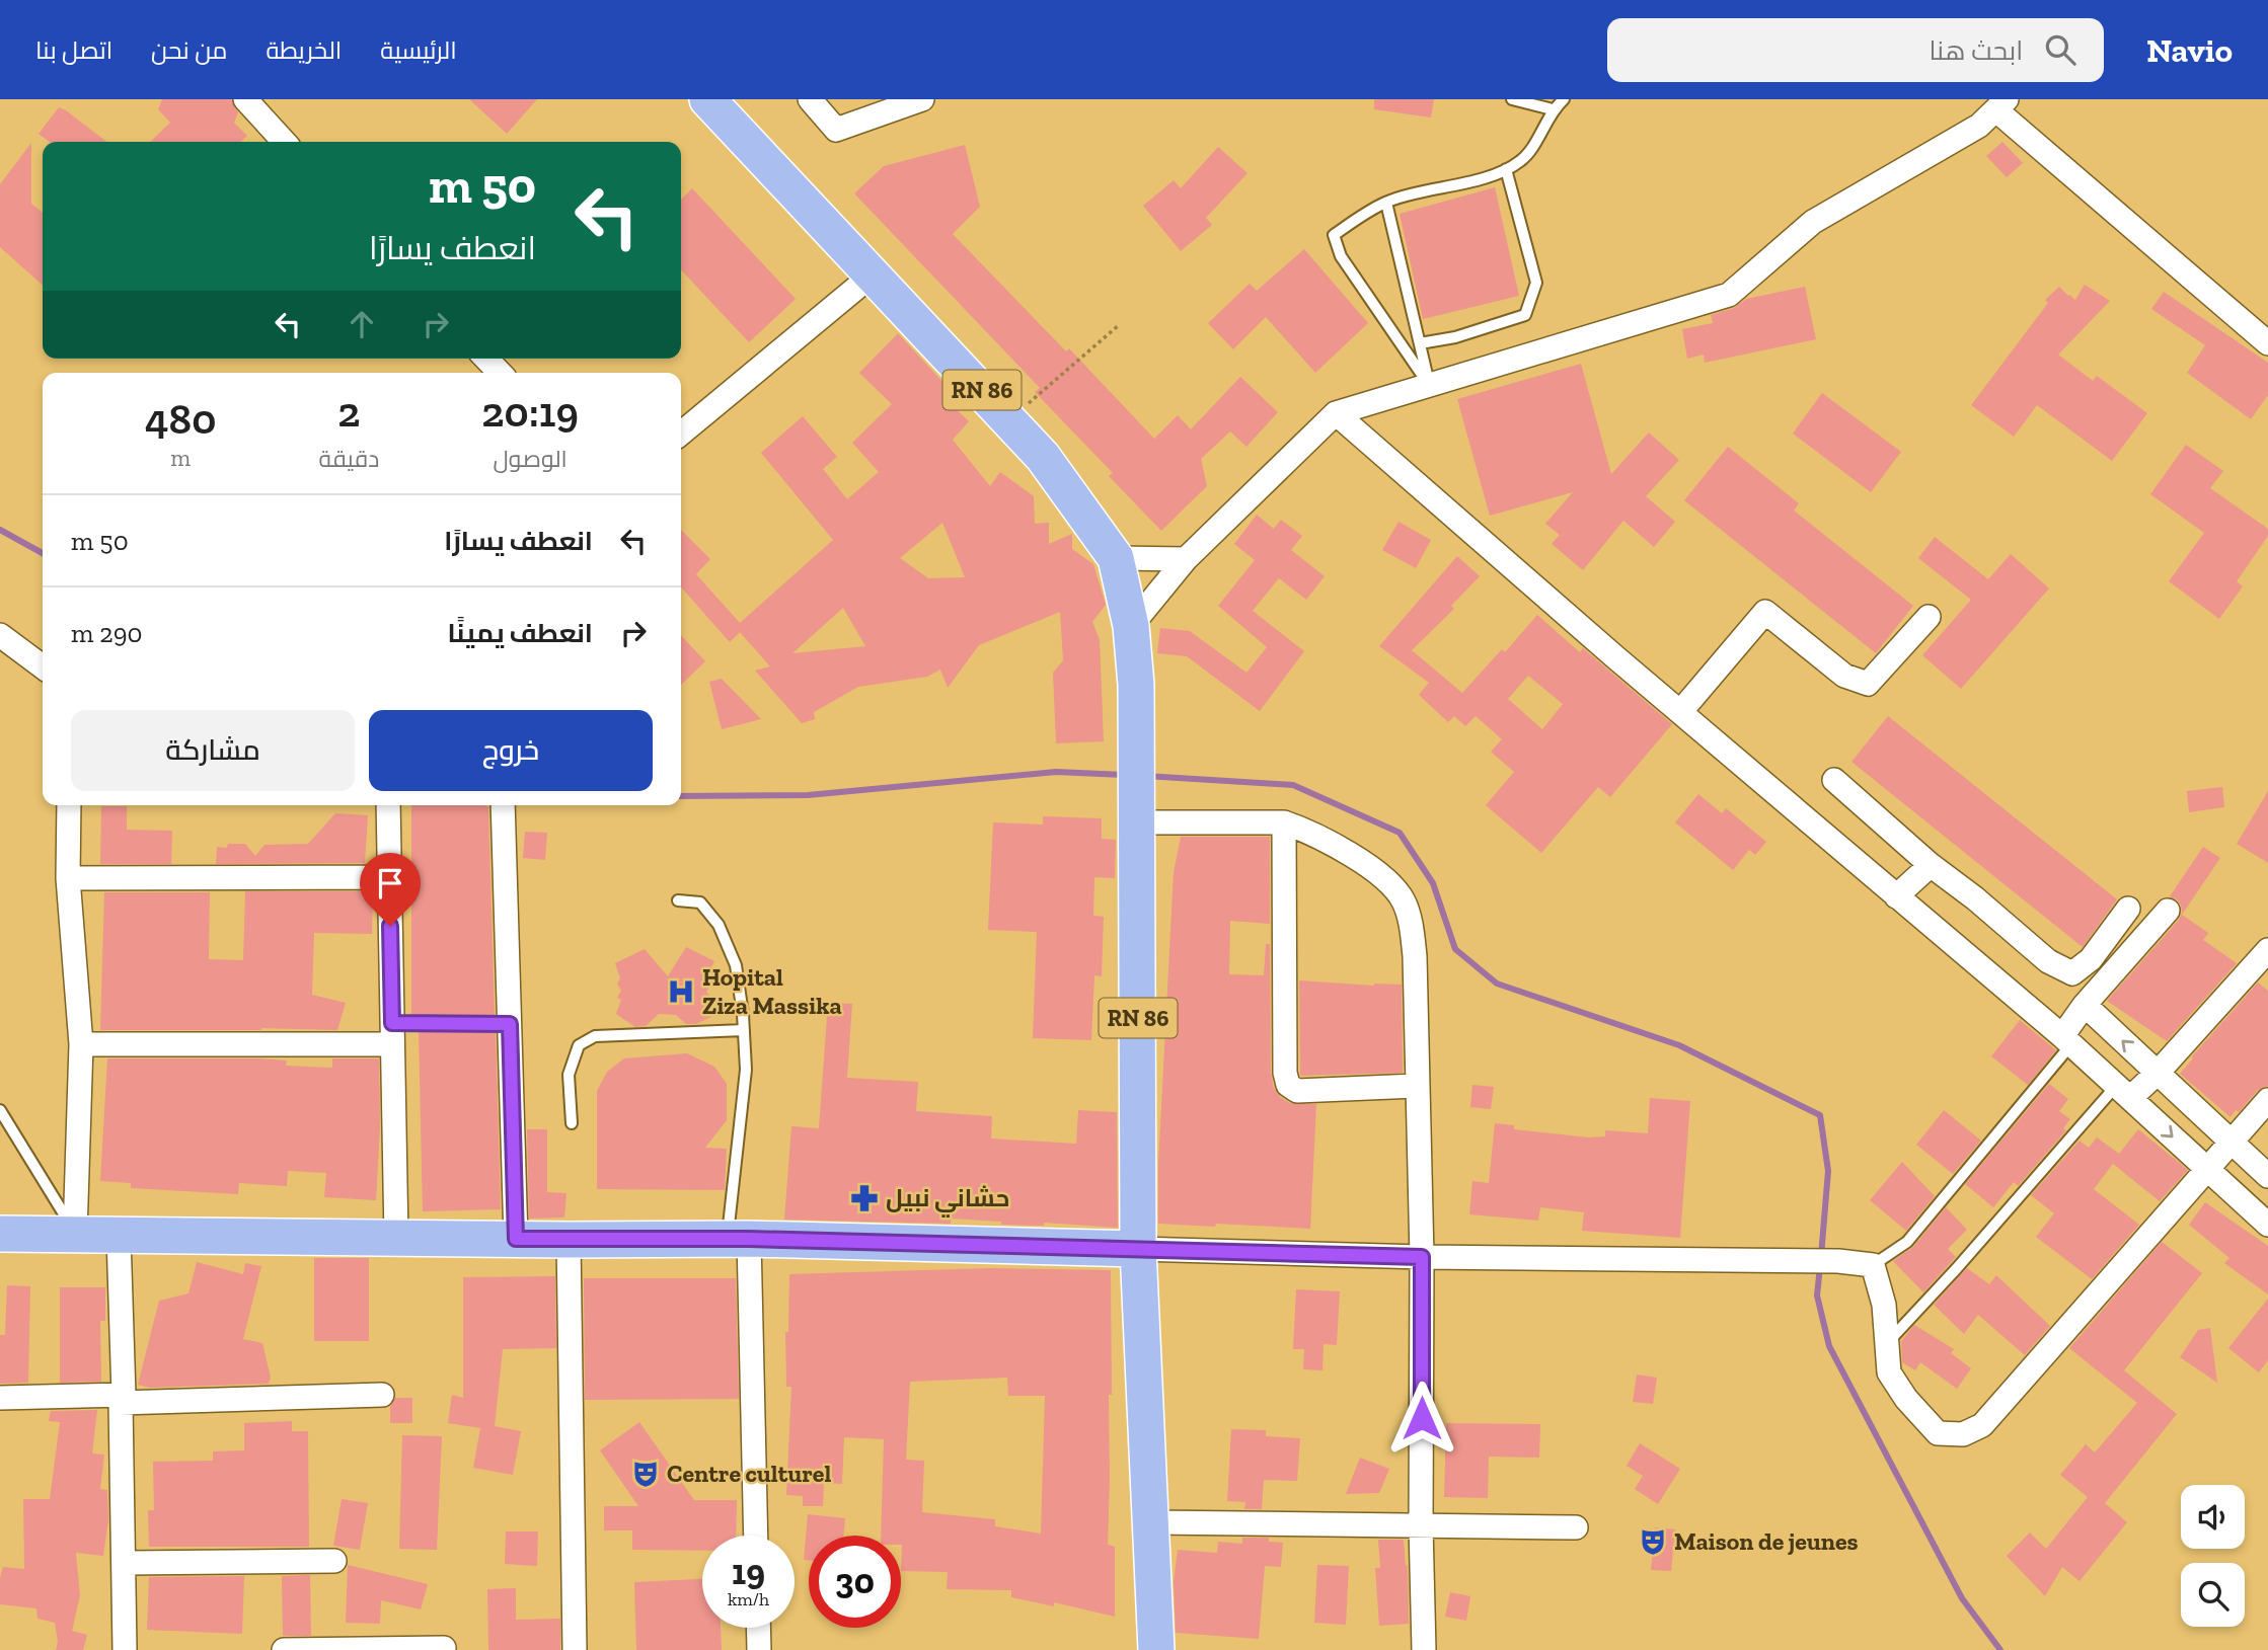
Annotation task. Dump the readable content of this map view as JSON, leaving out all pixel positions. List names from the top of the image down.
{
  "streets": {
    "main road": ["RN 86"]
  },
  "places": {
    "hospital": ["Hopital Ziza Massika"],
    "pharmacy": ["حشاني نبيل"],
    "theatre": ["Centre culturel", "Maison de jeunes"]
  },
  "page": {
    "header": "Navio",
    "search": "ابحث هنا",
    "nav": [
      "الرئيسية",
      "الخريطة",
      "من نحن",
      "اتصل بنا"
    ],
    "turn": ["50 m", "انعطف يسارًا"],
    "eta": [
      "20:19",
      "الوصول",
      "2",
      "دقيقة",
      "480",
      "m"
    ],
    "list": [
      {
        "name": "انعطف يسارًا",
        "value": "50 m"
      },
      {
        "name": "انعطف يمينًا",
        "value": "290 m"
      }
    ],
    "buttons": ["خروج", "مشاركة"],
    "speed": "19 km/h",
    "limit": "30"
  }
}
